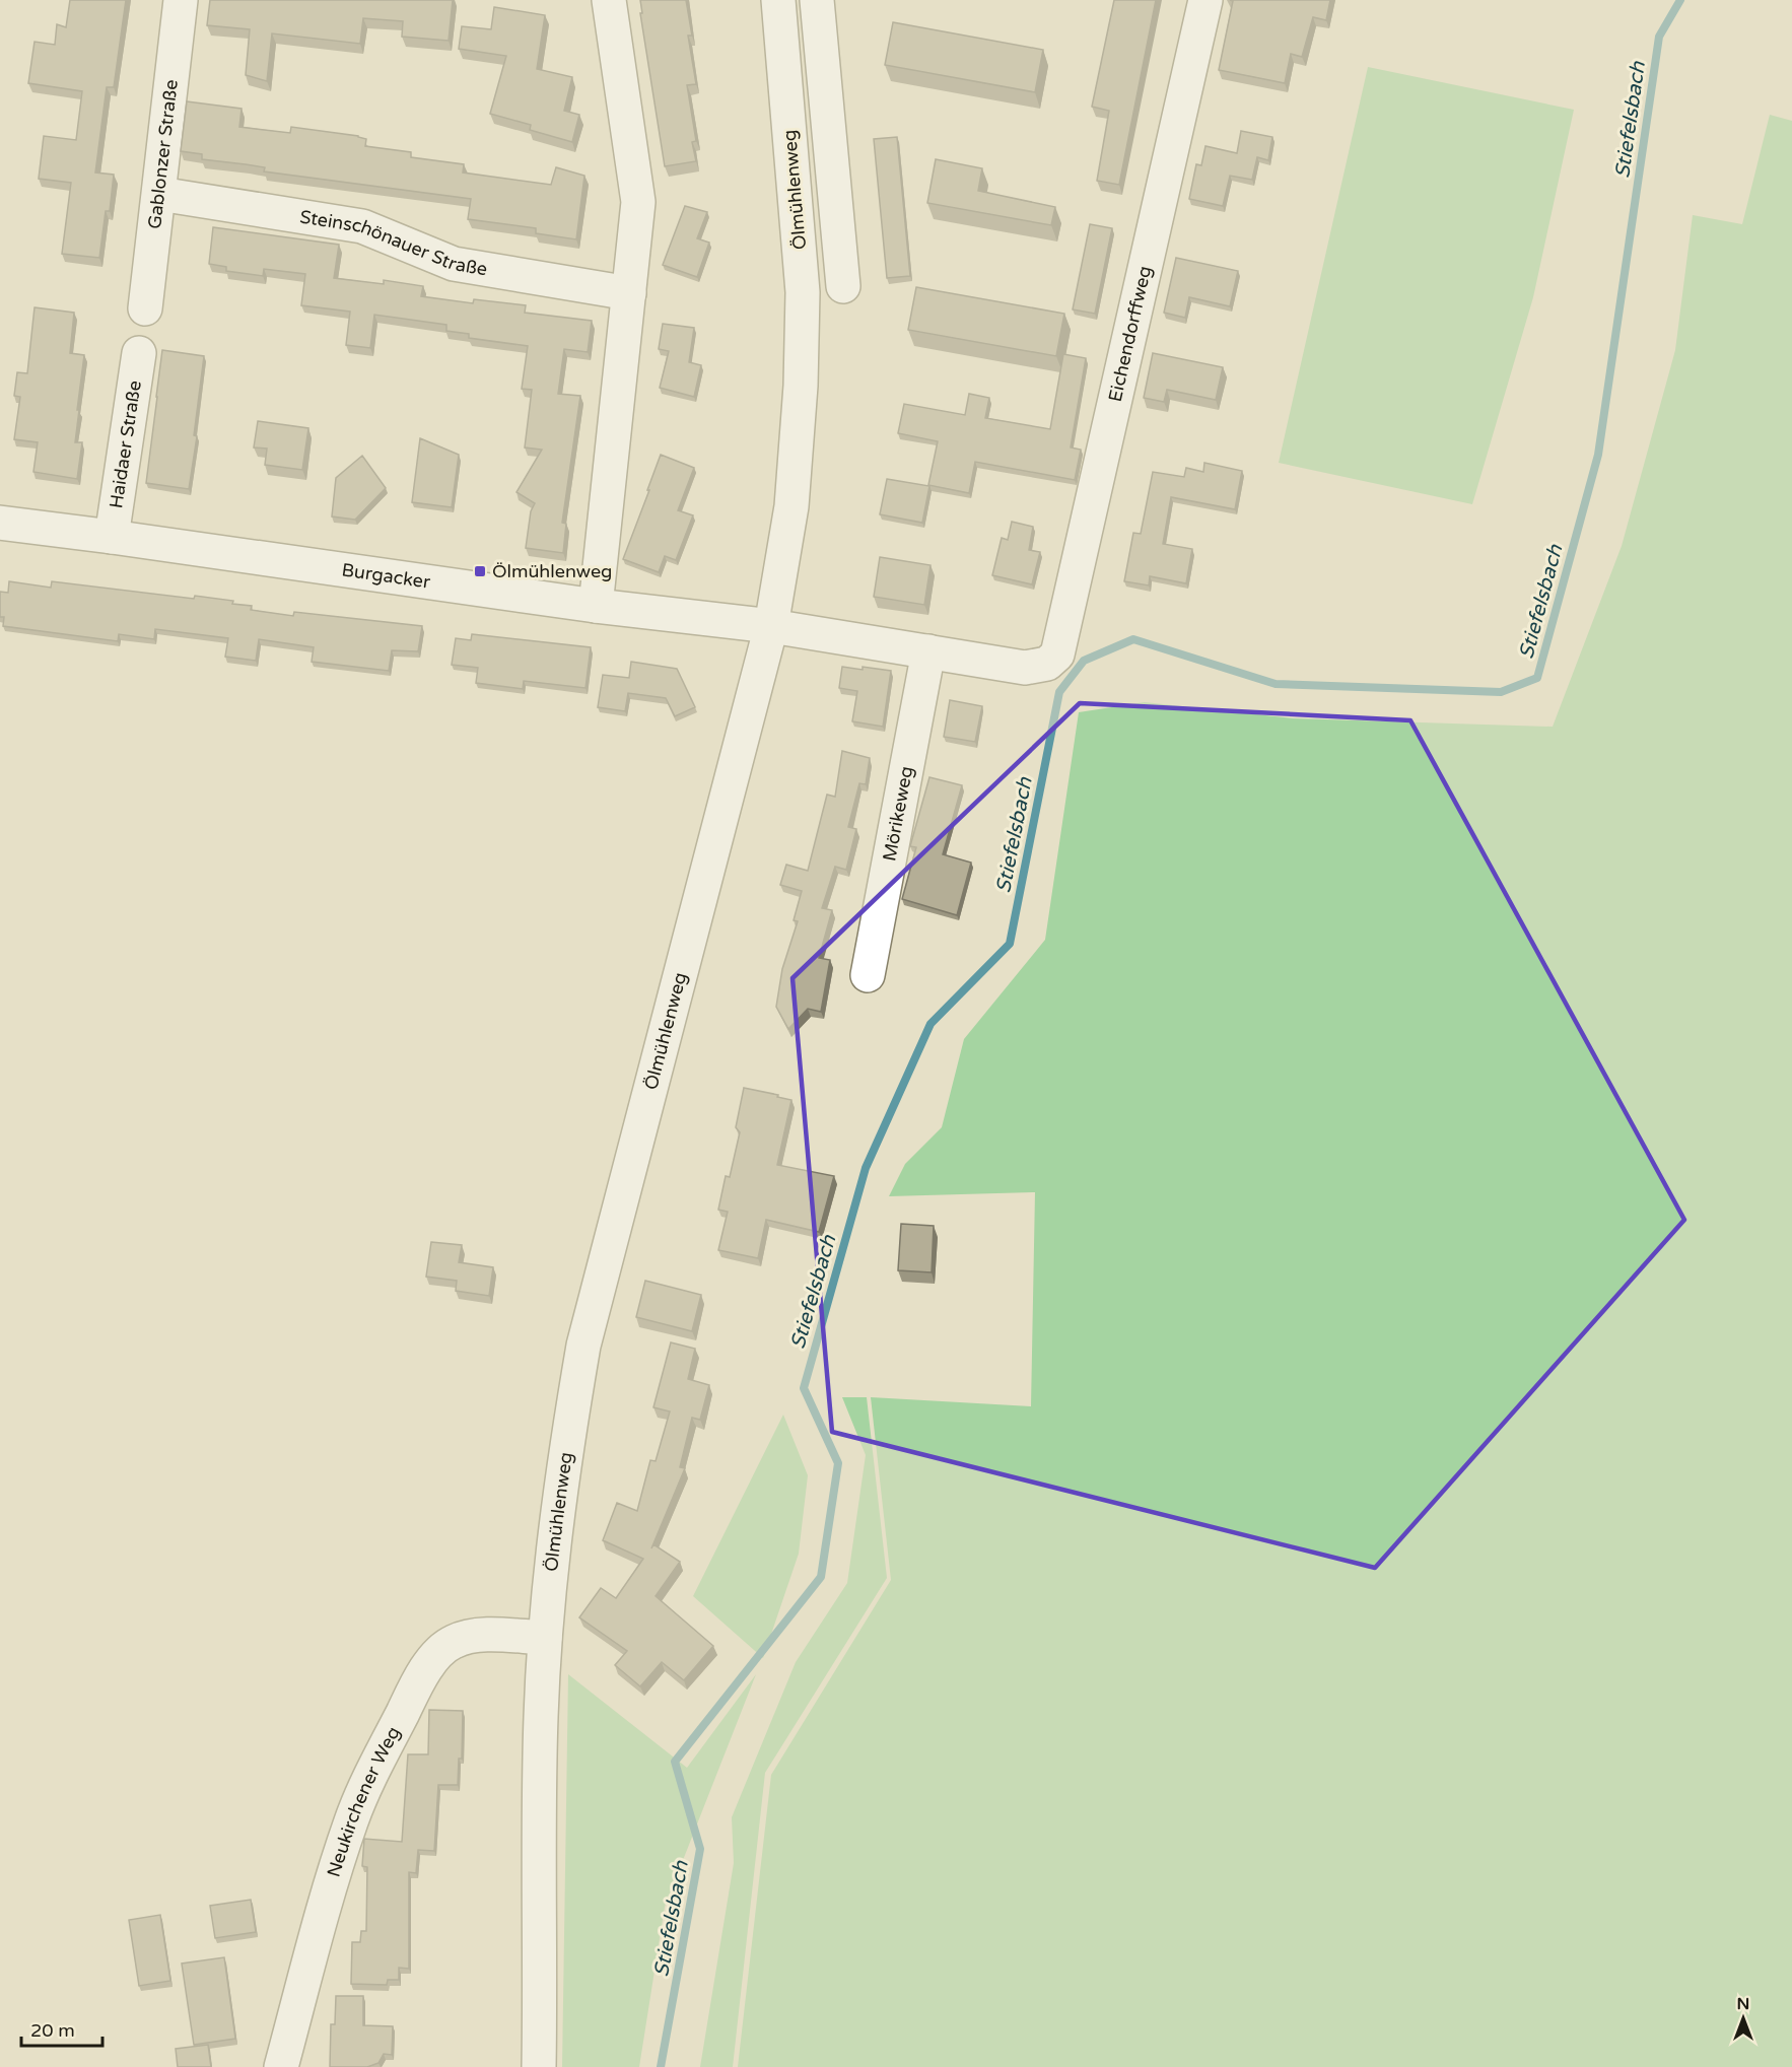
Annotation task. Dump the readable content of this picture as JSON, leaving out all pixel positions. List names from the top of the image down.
{
  "streets": {
    "street": [
      "Gablonzer Straße",
      "Ölmühlenweg",
      "Steinschönauer Straße",
      "Eichendorffweg",
      "Haidaer Straße",
      "Burgacker",
      "Mörikeweg",
      "Neukirchener Weg"
    ]
  },
  "crossings": [
    ["Gablonzer Straße", "Steinschönauer Straße"],
    ["Ölmühlenweg", "Burgacker"],
    ["Ölmühlenweg", "Neukirchener Weg"],
    ["Eichendorffweg", "Mörikeweg"],
    ["Haidaer Straße", "Burgacker"]
  ],
  "water": ["Stiefelsbach"],
  "places": {
    "transit": ["Ölmühlenweg"]
  },
  "scale_bar": "20 m",
  "north": "top"
}
